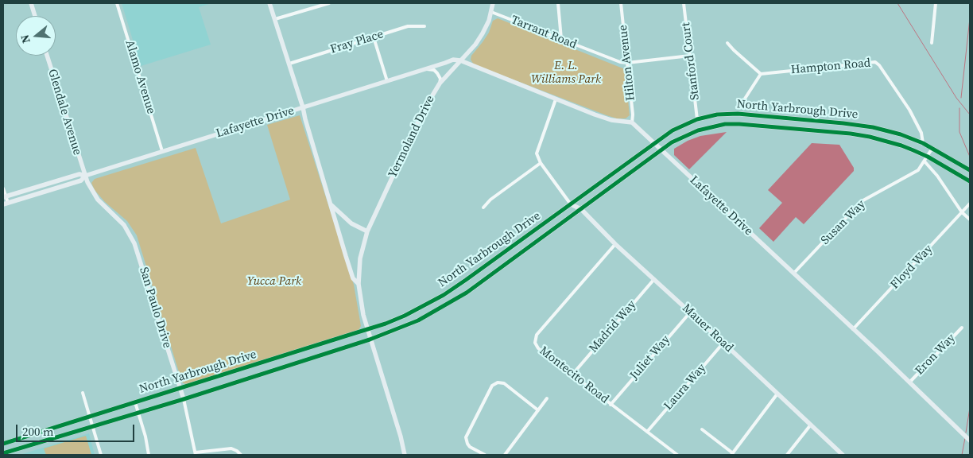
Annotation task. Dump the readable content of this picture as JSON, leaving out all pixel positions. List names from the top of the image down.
{
  "streets": {
    "main road": ["North Yarbrough Drive"],
    "street": [
      "Tarrant Road",
      "Fray Place",
      "Stanford Court",
      "Hilton Avenue",
      "Hampton Road",
      "Alamo Avenue",
      "Glendale Avenue",
      "Lafayette Drive",
      "Yermoland Drive",
      "Susan Way",
      "Floyd Way",
      "San Paulo Drive",
      "Madrid Way",
      "Mauer Road",
      "Eron Way",
      "Juliet Way",
      "Montecito Road",
      "Laura Way"
    ]
  },
  "crossings": [
    ["Tarrant Road", "Stanford Court"],
    ["Tarrant Road", "Hilton Avenue"],
    ["Tarrant Road", "Yermoland Drive"],
    ["Stanford Court", "North Yarbrough Drive"],
    ["Hilton Avenue", "Lafayette Drive"],
    ["Hampton Road", "North Yarbrough Drive"],
    ["Alamo Avenue", "Lafayette Drive"],
    ["North Yarbrough Drive", "Lafayette Drive"],
    ["North Yarbrough Drive", "Susan Way"],
    ["North Yarbrough Drive", "San Paulo Drive"],
    ["North Yarbrough Drive", "Mauer Road"],
    ["Glendale Avenue", "Lafayette Drive"],
    ["Glendale Avenue", "San Paulo Drive"],
    ["Lafayette Drive", "Yermoland Drive"],
    ["Lafayette Drive", "Susan Way"],
    ["Lafayette Drive", "Floyd Way"],
    ["Lafayette Drive", "San Paulo Drive"],
    ["Lafayette Drive", "Eron Way"],
    ["Madrid Way", "Mauer Road"],
    ["Madrid Way", "Montecito Road"],
    ["Mauer Road", "Juliet Way"],
    ["Mauer Road", "Montecito Road"],
    ["Mauer Road", "Laura Way"],
    ["Juliet Way", "Montecito Road"],
    ["Montecito Road", "Laura Way"]
  ],
  "parks": ["E. L. Williams Park", "Yucca Park"],
  "scale_bar": "200 m",
  "north": "left"
}
